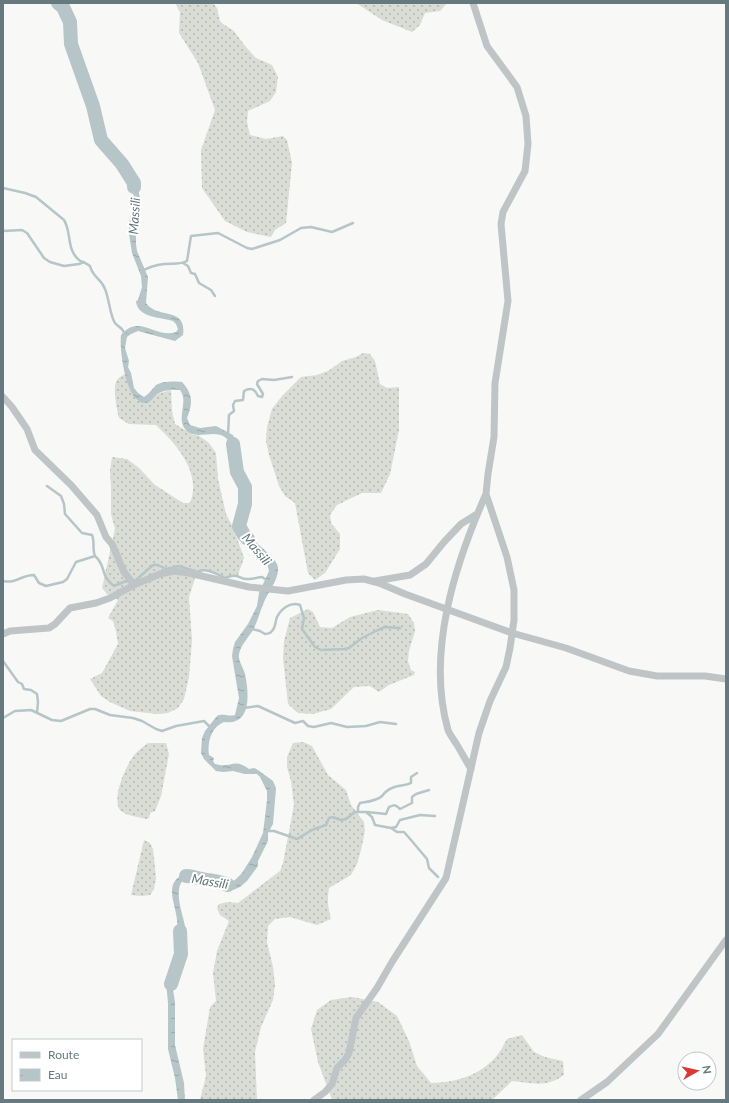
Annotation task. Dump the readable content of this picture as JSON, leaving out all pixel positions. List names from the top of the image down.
{
  "water": ["Massili"],
  "legend": ["Route", "Eau"],
  "north": "right"
}
